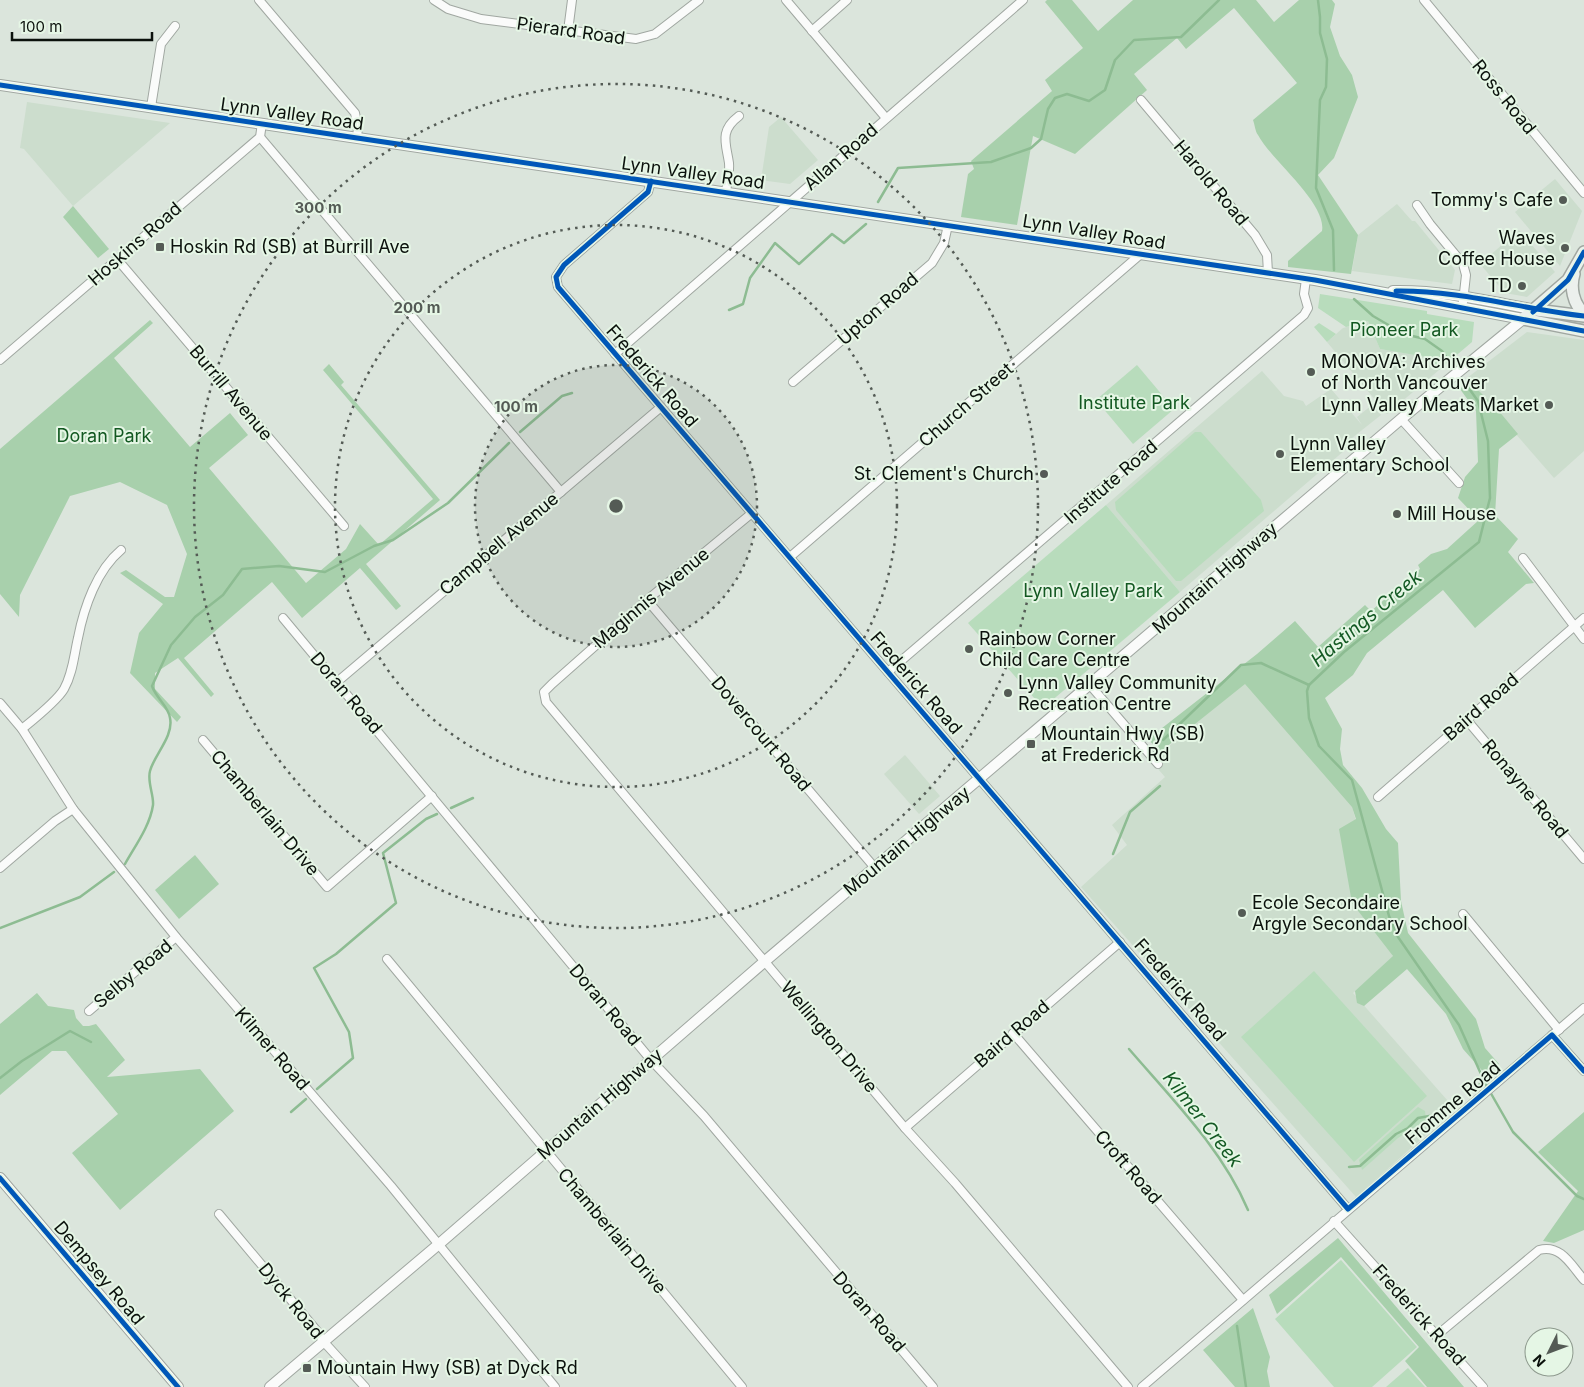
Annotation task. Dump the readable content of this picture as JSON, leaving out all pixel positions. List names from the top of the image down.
{
  "streets": {
    "main road": ["Lynn Valley Road", "Mountain Highway"],
    "street": [
      "Pierard Road",
      "Ross Road",
      "Allan Road",
      "Harold Road",
      "Hoskins Road",
      "Upton Road",
      "Frederick Road",
      "Burrill Avenue",
      "Church Street",
      "Institute Road",
      "Campbell Avenue",
      "Maginnis Avenue",
      "Doran Road",
      "Baird Road",
      "Dovercourt Road",
      "Ronayne Road",
      "Chamberlain Drive",
      "Selby Road",
      "Wellington Drive",
      "Kilmer Road",
      "Fromme Road",
      "Croft Road",
      "Dempsey Road",
      "Dyck Road"
    ]
  },
  "crossings": [
    ["Lynn Valley Road", "Allan Road"],
    ["Lynn Valley Road", "Harold Road"],
    ["Lynn Valley Road", "Upton Road"],
    ["Lynn Valley Road", "Frederick Road"],
    ["Lynn Valley Road", "Church Street"],
    ["Lynn Valley Road", "Institute Road"],
    ["Lynn Valley Road", "Mountain Highway"],
    ["Allan Road", "Frederick Road"],
    ["Hoskins Road", "Burrill Avenue"],
    ["Frederick Road", "Church Street"],
    ["Frederick Road", "Institute Road"],
    ["Frederick Road", "Campbell Avenue"],
    ["Frederick Road", "Mountain Highway"],
    ["Frederick Road", "Maginnis Avenue"],
    ["Frederick Road", "Baird Road"],
    ["Frederick Road", "Fromme Road"],
    ["Campbell Avenue", "Doran Road"],
    ["Mountain Highway", "Doran Road"],
    ["Mountain Highway", "Dovercourt Road"],
    ["Mountain Highway", "Chamberlain Drive"],
    ["Mountain Highway", "Wellington Drive"],
    ["Mountain Highway", "Kilmer Road"],
    ["Mountain Highway", "Dyck Road"],
    ["Maginnis Avenue", "Dovercourt Road"],
    ["Maginnis Avenue", "Wellington Drive"],
    ["Doran Road", "Chamberlain Drive"],
    ["Baird Road", "Ronayne Road"],
    ["Baird Road", "Wellington Drive"],
    ["Baird Road", "Croft Road"],
    ["Selby Road", "Kilmer Road"],
    ["Fromme Road", "Croft Road"]
  ],
  "water": ["Hastings Creek", "Kilmer Creek"],
  "parks": [
    "Pioneer Park",
    "Institute Park",
    "Doran Park",
    "Lynn Valley Park"
  ],
  "places": {
    "other": [
      "Tommy's Cafe",
      "Waves Coffee House",
      "TD",
      "MONOVA: Archives of North Vancouver",
      "Lynn Valley Meats Market",
      "Lynn Valley Elementary School",
      "St. Clement's Church",
      "Mill House",
      "Rainbow Corner Child Care Centre",
      "Lynn Valley Community Recreation Centre",
      "Ecole Secondaire Argyle Secondary School"
    ],
    "transit": ["Hoskin Rd (SB) at Burrill Ave", "Mountain Hwy (SB) at Frederick Rd", "Mountain Hwy (SB) at Dyck Rd"]
  },
  "scale_bar": "100 m",
  "north": "bottom left",
  "rings": ["300 m", "200 m", "100 m"]
}
